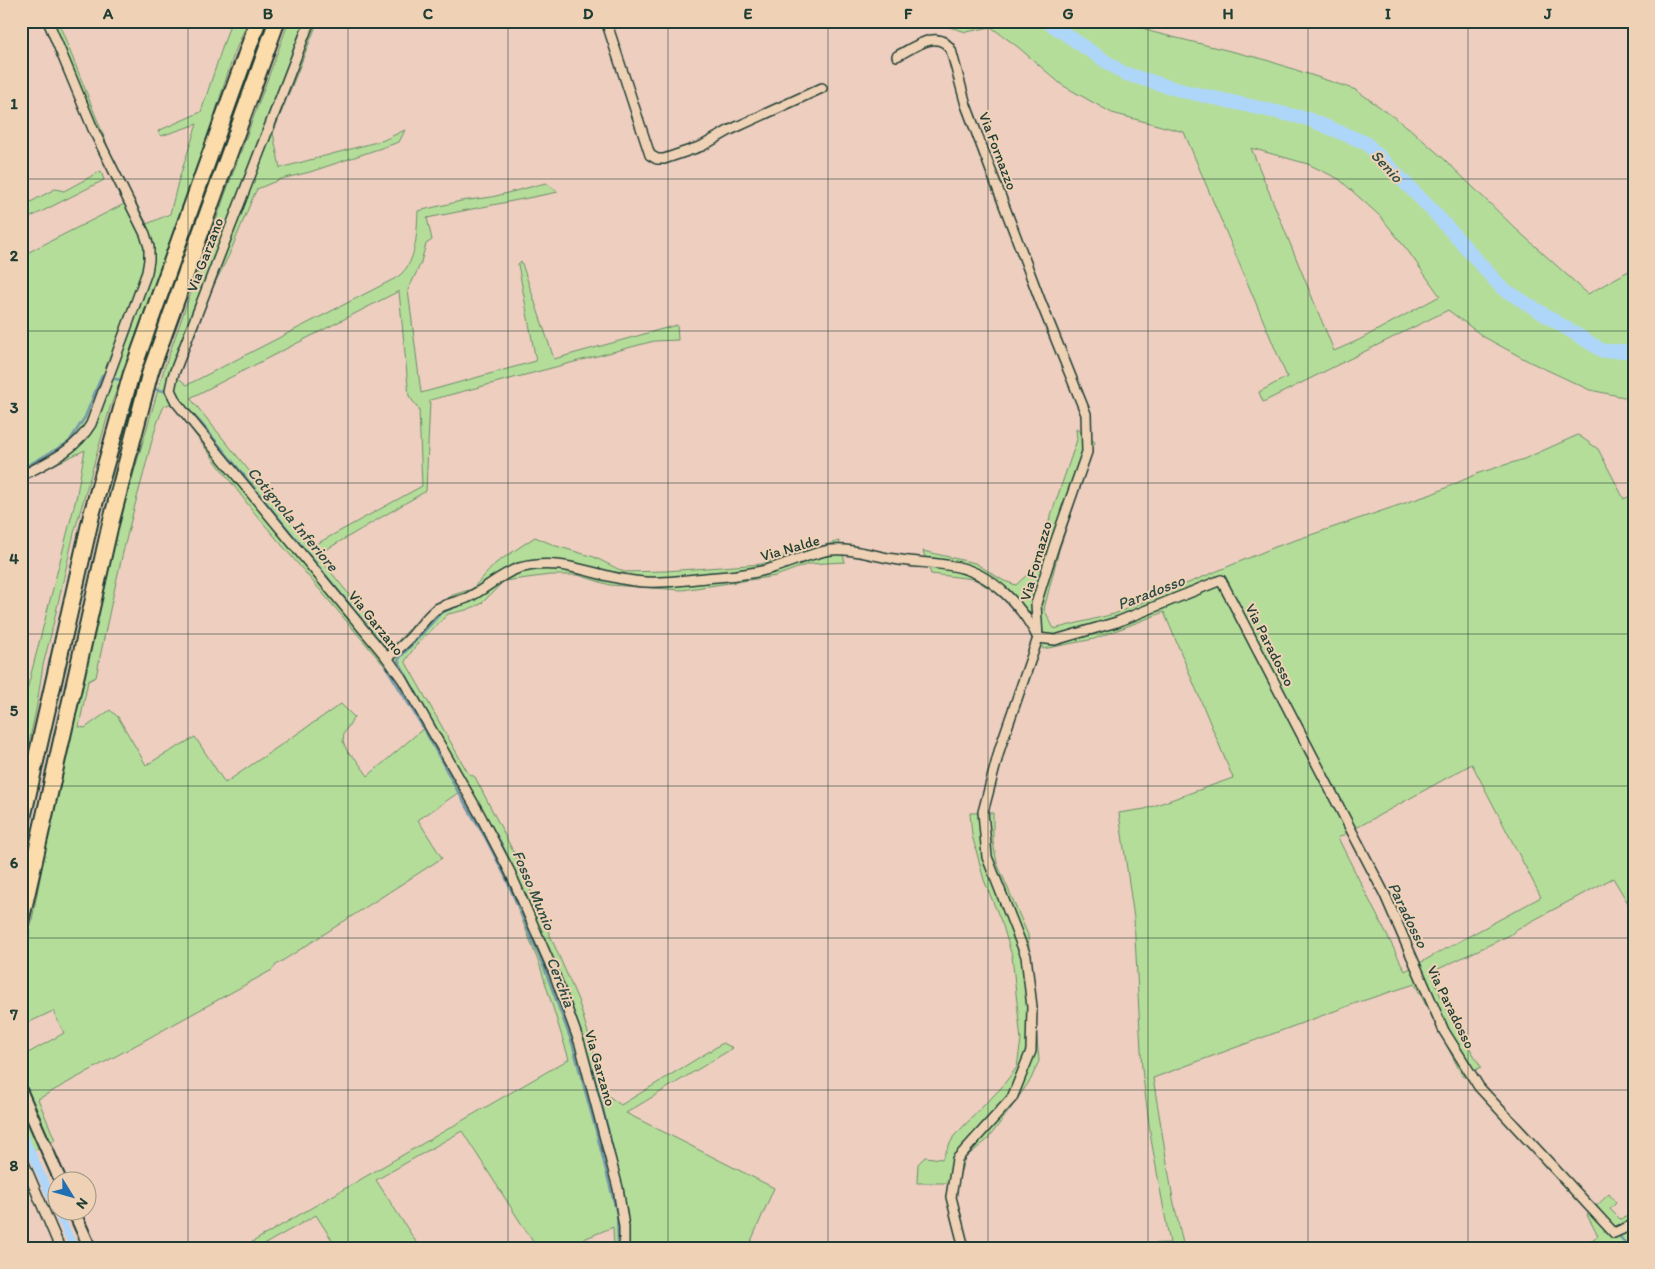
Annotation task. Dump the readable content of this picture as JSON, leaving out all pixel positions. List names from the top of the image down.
{
  "streets": {
    "street": [
      "Via Fornazzo",
      "Via Garzano",
      "Via Nalde",
      "Via Paradosso"
    ]
  },
  "crossings": [
    ["Via Fornazzo", "Via Nalde"],
    ["Via Fornazzo", "Via Paradosso"],
    ["Via Garzano", "Via Nalde"],
    ["Via Nalde", "Via Paradosso"]
  ],
  "water": [
    "Senio",
    "Cotignola Inferiore",
    "Paradosso",
    "Fosso Munio",
    "Cerchia"
  ],
  "north": "bottom right",
  "grid": {
    "columns": [
      "A",
      "B",
      "C",
      "D",
      "E",
      "F",
      "G",
      "H",
      "I",
      "J"
    ],
    "rows": [
      "1",
      "2",
      "3",
      "4",
      "5",
      "6",
      "7",
      "8"
    ]
  }
}
